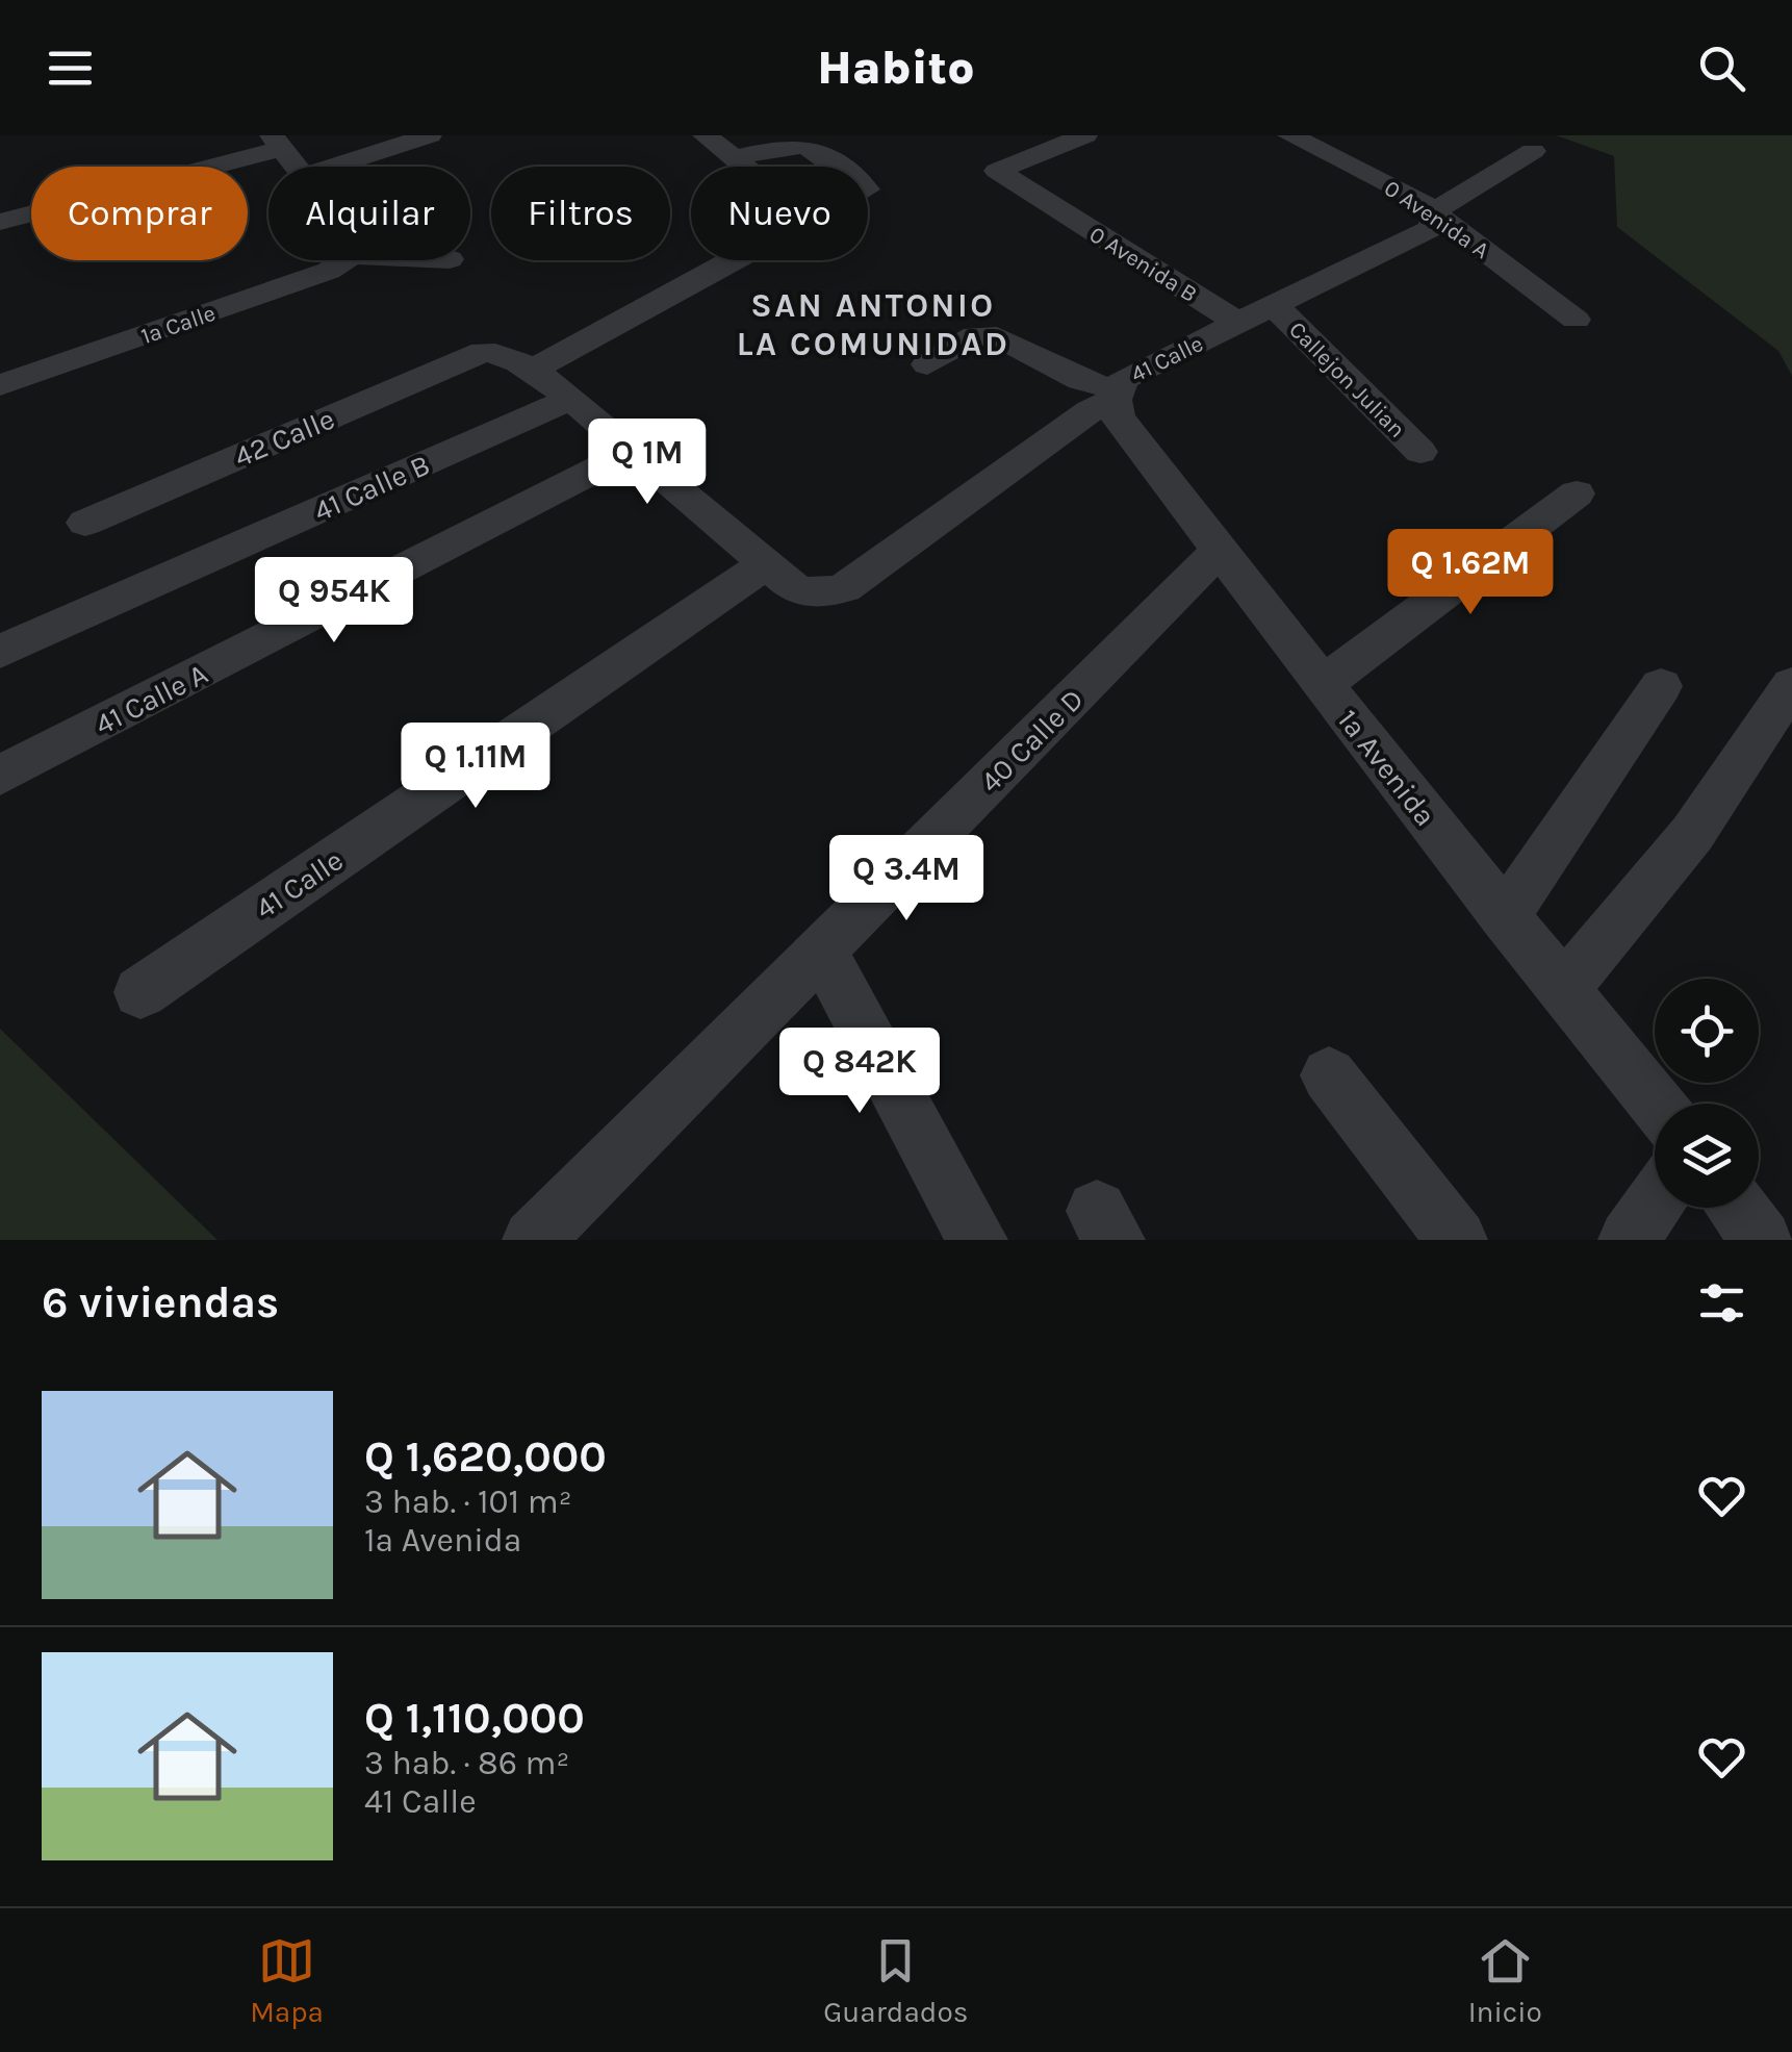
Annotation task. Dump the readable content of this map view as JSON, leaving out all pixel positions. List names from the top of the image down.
{
  "streets": {
    "street": [
      "0 Avenida A",
      "0 Avenida B",
      "1a Calle",
      "41 Calle",
      "Callejon Julian",
      "42 Calle",
      "41 Calle B",
      "41 Calle A",
      "40 Calle D",
      "1a Avenida"
    ]
  },
  "crossings": [
    ["0 Avenida A", "41 Calle"],
    ["0 Avenida B", "41 Calle"],
    ["41 Calle", "Callejon Julian"],
    ["41 Calle", "1a Avenida"],
    ["40 Calle D", "1a Avenida"]
  ],
  "districts": ["SAN ANTONIO LA COMUNIDAD"],
  "page": {
    "header": "Habito",
    "chip": [
      "Comprar",
      "Alquilar",
      "Filtros",
      "Nuevo"
    ],
    "price": [
      "Q 1M",
      "Q 1.62M",
      "Q 954K",
      "Q 1.11M",
      "Q 3.4M",
      "Q 842K"
    ],
    "heading": "6 viviendas",
    "list": [
      {
        "name": "Q 1,620,000",
        "note": "3 hab. · 101 m² · 1a Avenida"
      },
      {
        "name": "Q 1,110,000",
        "note": "3 hab. · 86 m² · 41 Calle"
      }
    ],
    "tabs": ["Mapa", "Guardados", "Inicio"]
  }
}
